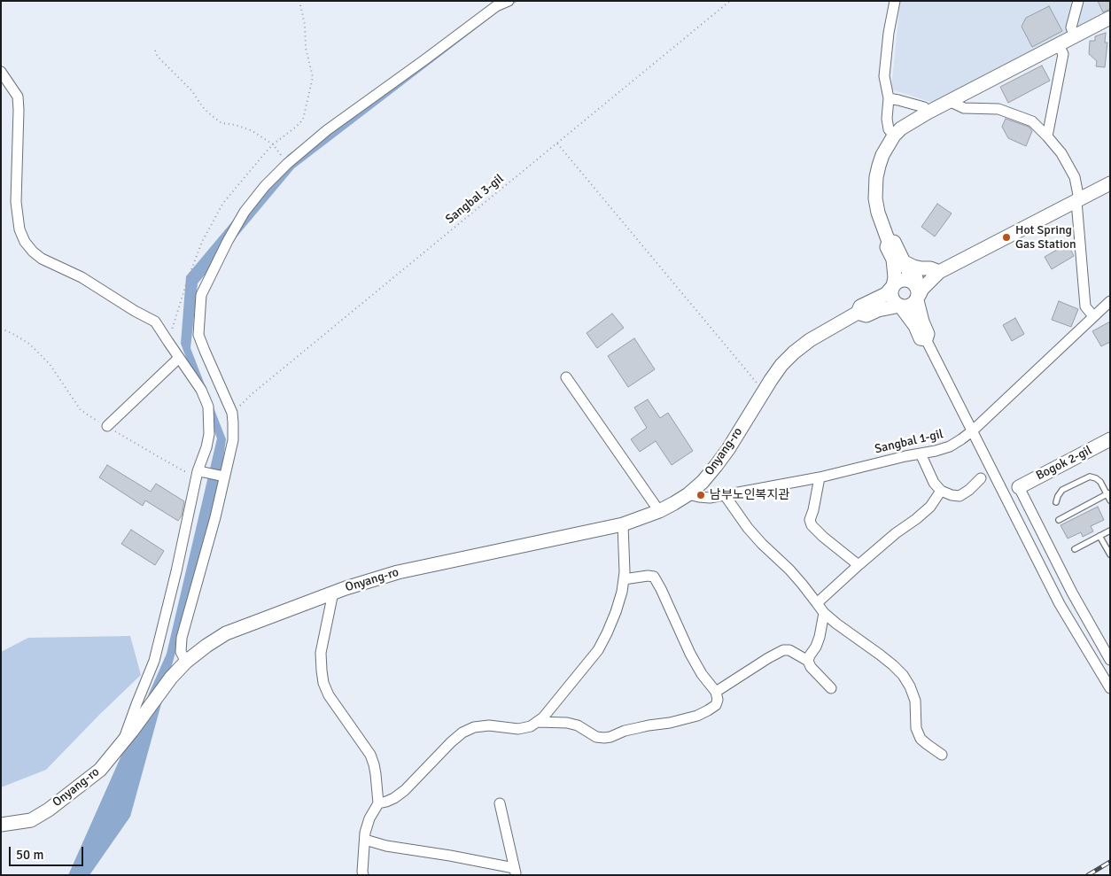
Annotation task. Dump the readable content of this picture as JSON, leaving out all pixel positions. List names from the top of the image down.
{
  "streets": {
    "main road": ["Onyang-ro", "Bogok 2-gil"],
    "street": ["Sangbal 1-gil"],
    "path": ["Sangbal 3-gil"]
  },
  "crossings": [
    ["Sangbal 1-gil", "Onyang-ro"]
  ],
  "places": ["Hot Spring Gas Station", "남부노인복지관"],
  "scale_bar": "50 m"
}
